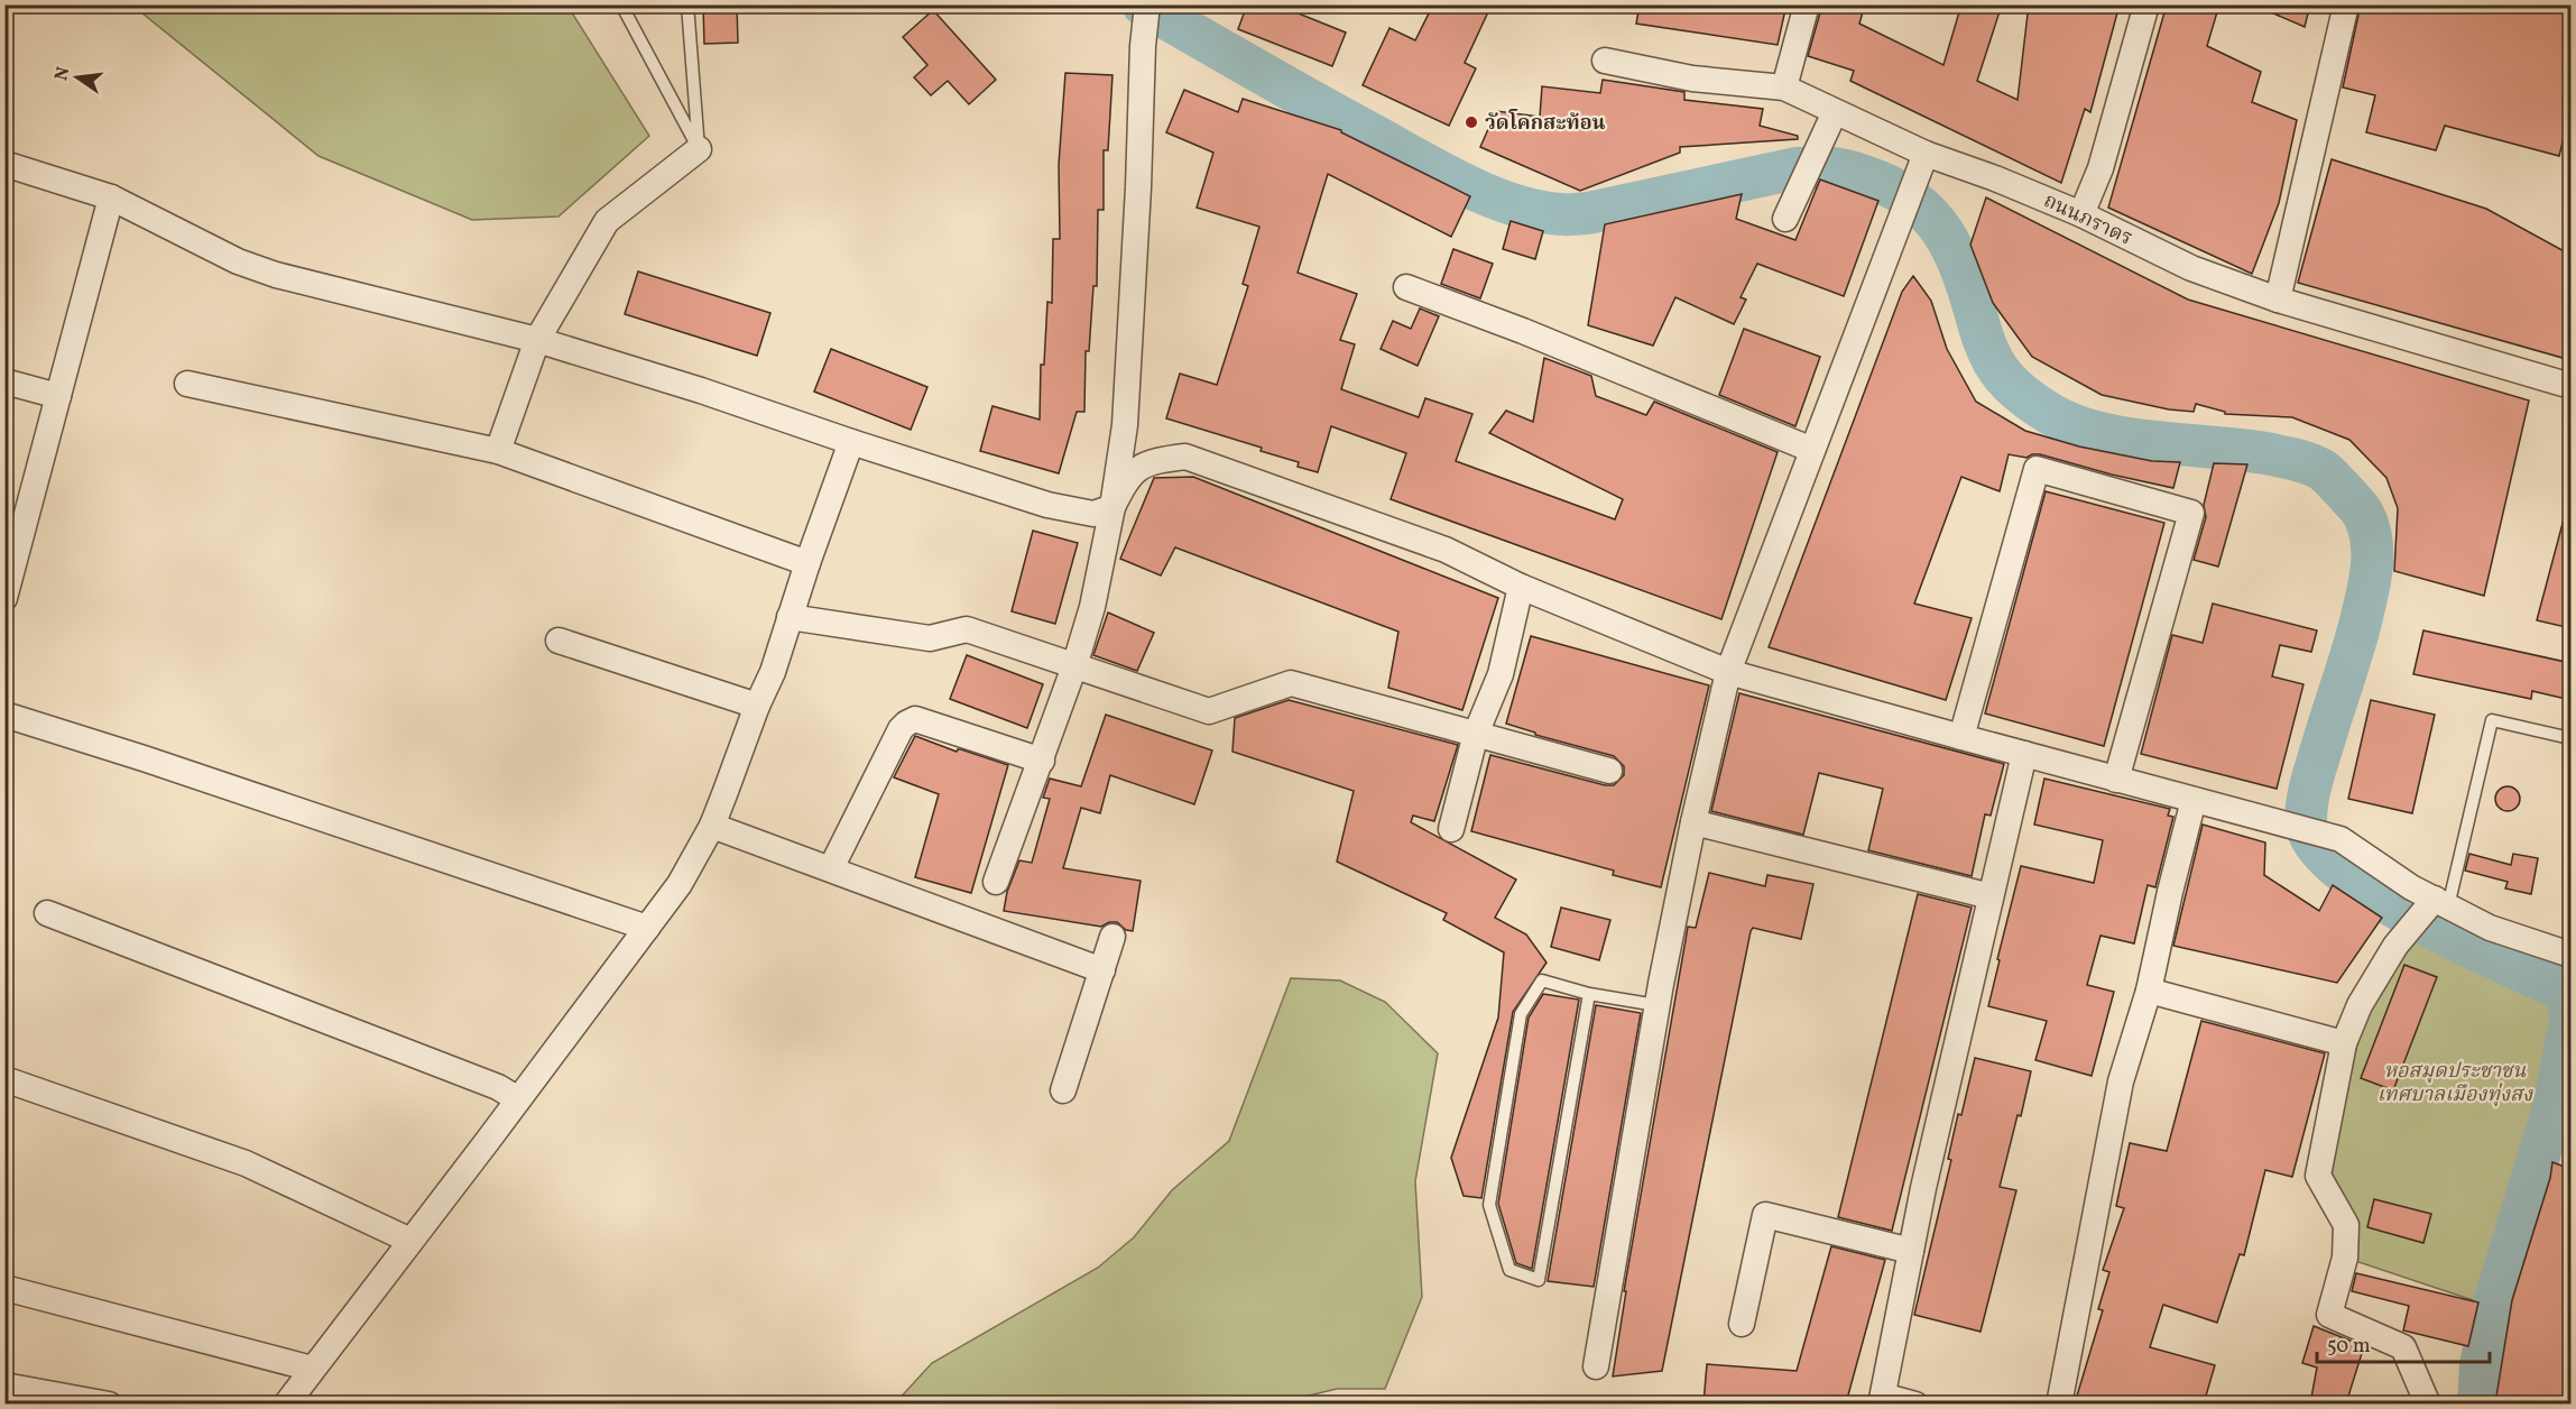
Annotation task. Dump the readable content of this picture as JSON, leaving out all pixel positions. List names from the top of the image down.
{
  "streets": {
    "street": ["ถนนภราดร"]
  },
  "parks": ["หอสมุดประชาชน เทศบาลเมืองทุ่งสง"],
  "places": ["วัดโคกสะท้อน"],
  "scale_bar": "50 m",
  "north": "left"
}
